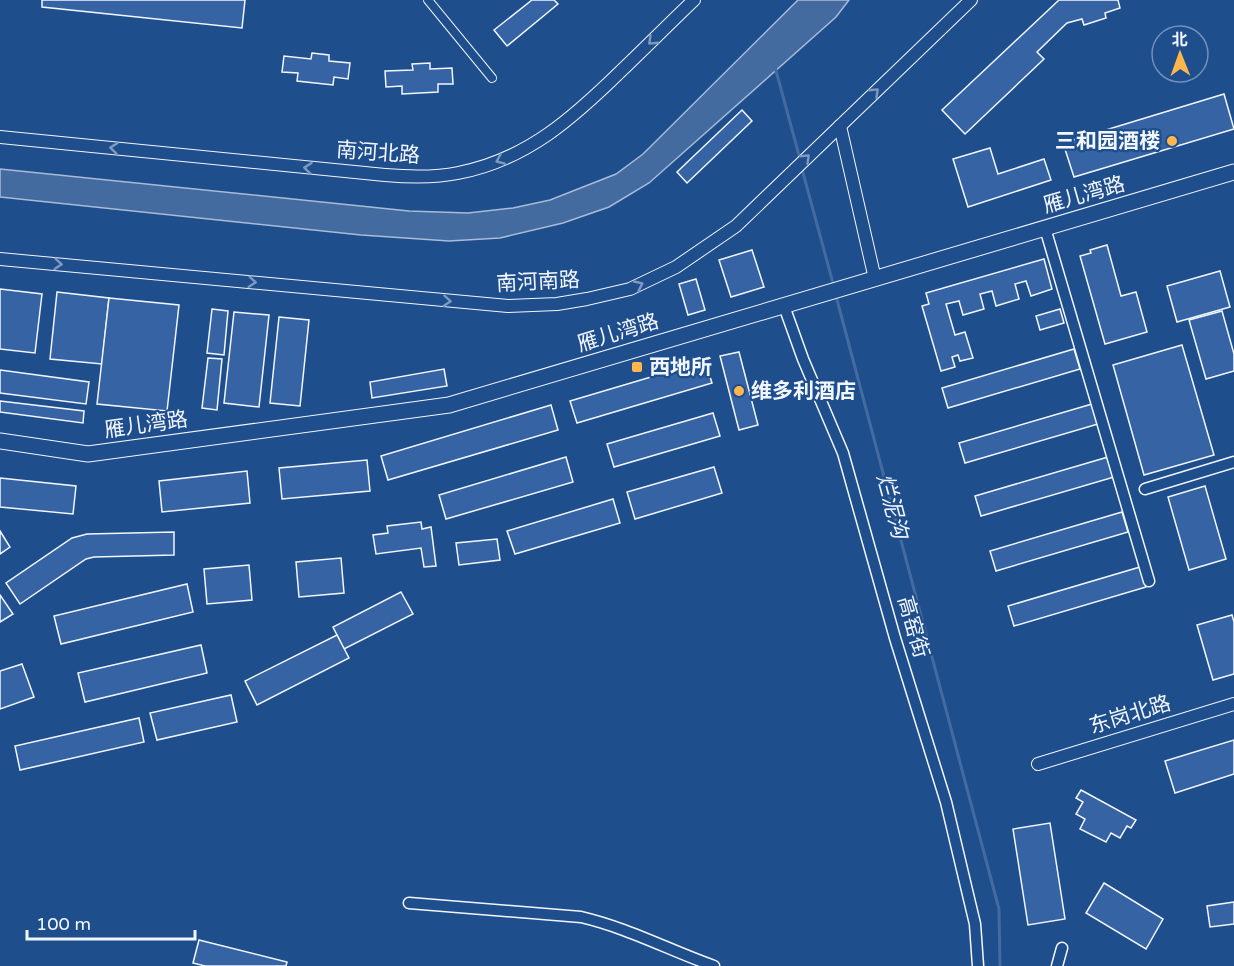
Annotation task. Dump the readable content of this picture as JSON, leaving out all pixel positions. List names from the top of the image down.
{
  "streets": {
    "main road": ["雁儿湾路"],
    "street": [
      "南河北路",
      "南河南路",
      "高窑街",
      "东岗北路"
    ]
  },
  "crossings": [
    ["雁儿湾路", "高窑街"]
  ],
  "one_way": ["南河北路", "南河南路"],
  "water": ["烂泥沟"],
  "places": {
    "other": ["三和园酒楼", "维多利酒店"],
    "transit": ["西地所"]
  },
  "scale_bar": "100 m",
  "north": "top"
}
